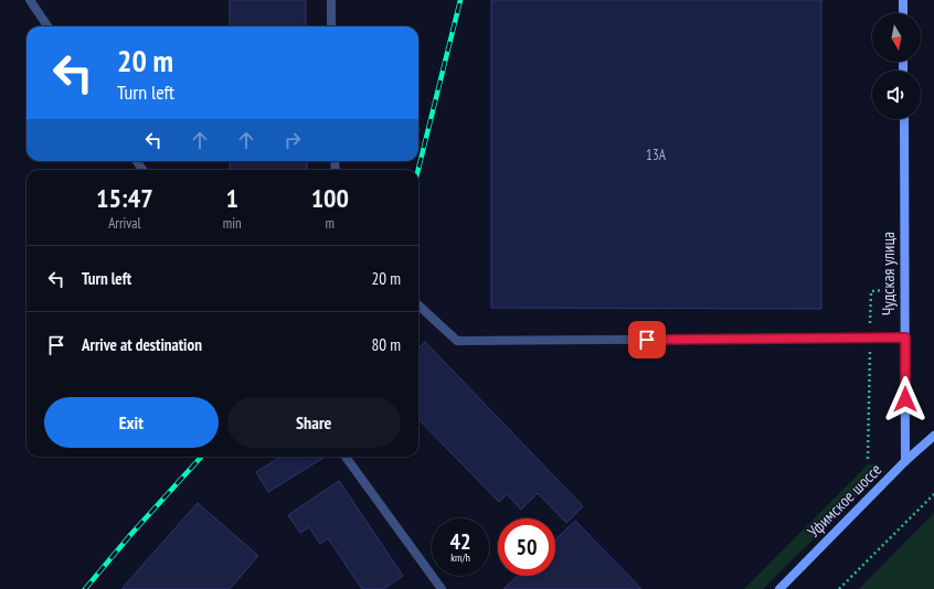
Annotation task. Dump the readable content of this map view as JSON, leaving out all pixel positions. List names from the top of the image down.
{
  "streets": {
    "main road": ["Чудская улица", "Уфимское шоссе"]
  },
  "crossings": [
    ["Чудская улица", "Уфимское шоссе"]
  ],
  "house_numbers": ["13А"],
  "north": "bottom",
  "page": {
    "turn": ["20 m", "Turn left"],
    "eta": [
      "15:47",
      "Arrival",
      "1",
      "min",
      "100",
      "m"
    ],
    "list": [
      {
        "name": "Turn left",
        "value": "20 m"
      },
      {
        "name": "Arrive at destination",
        "value": "80 m"
      }
    ],
    "buttons": ["Exit", "Share"],
    "speed": "42 km/h",
    "limit": "50"
  }
}
